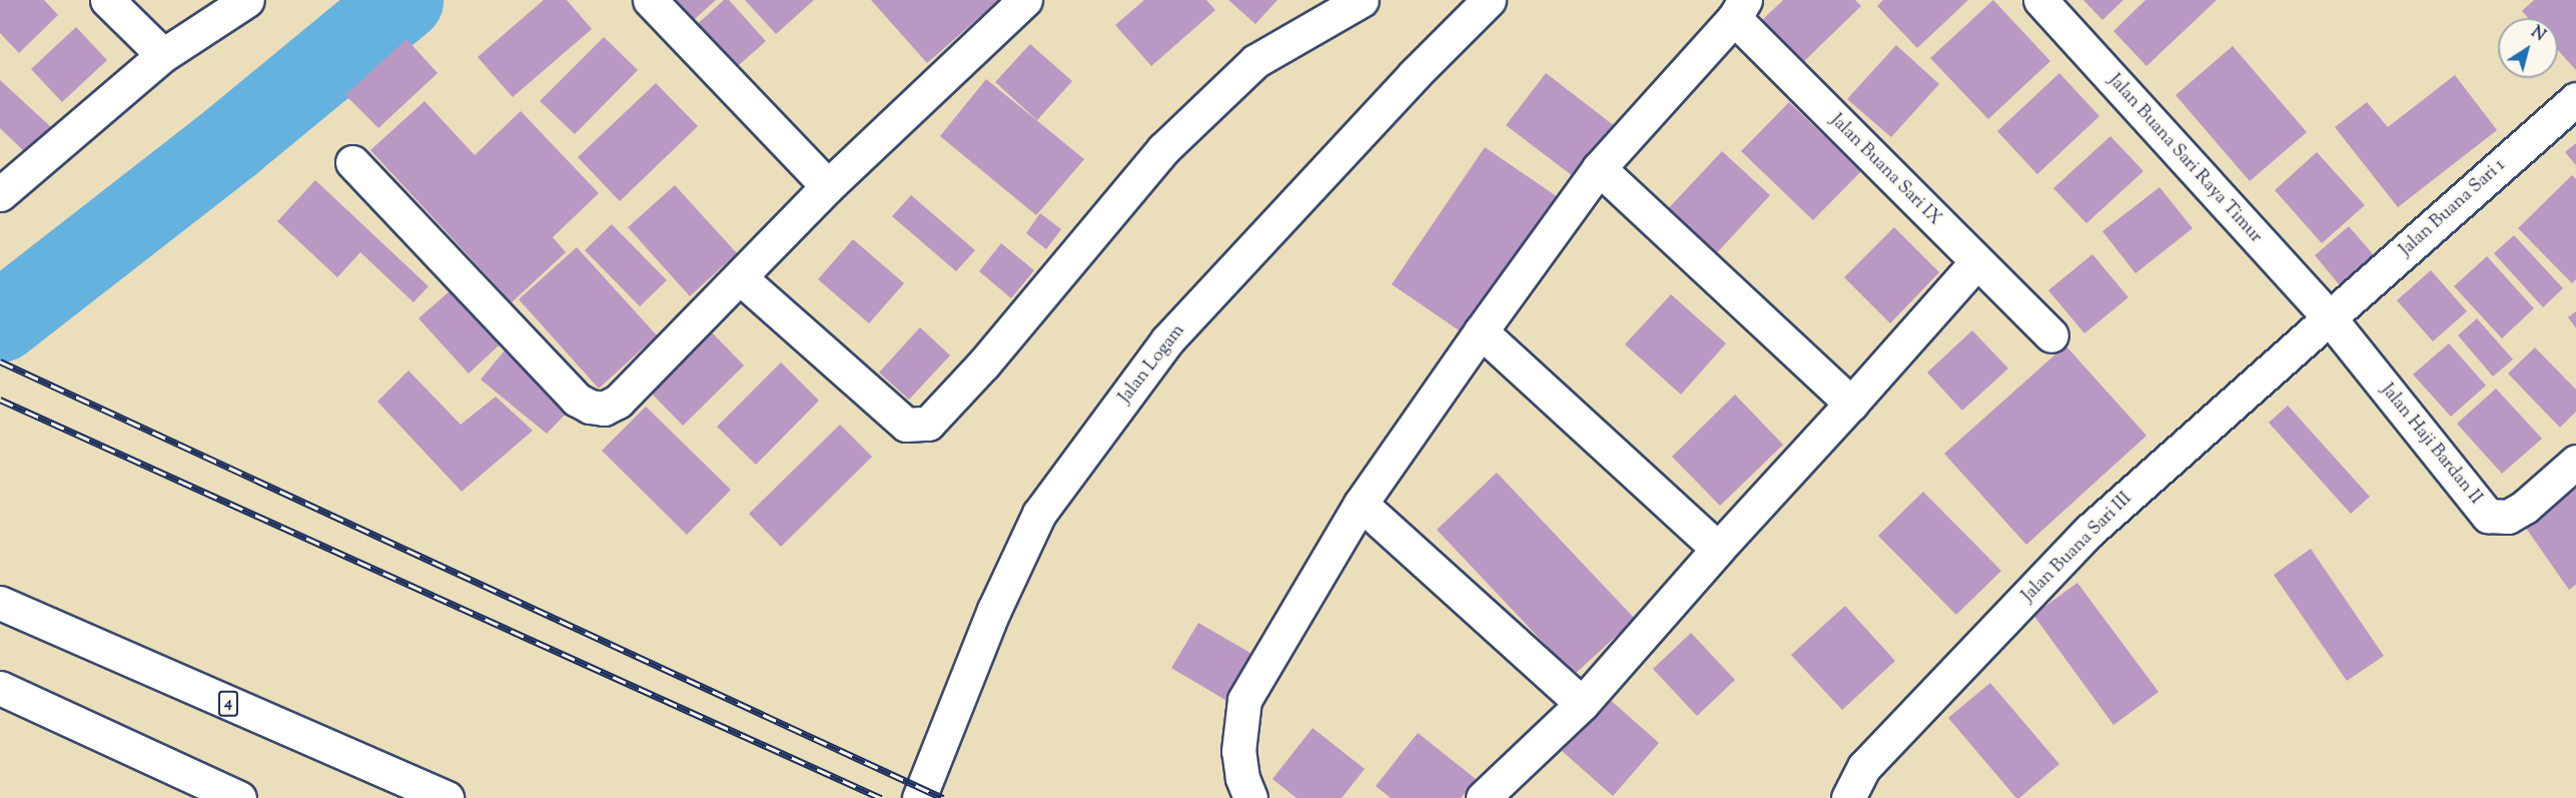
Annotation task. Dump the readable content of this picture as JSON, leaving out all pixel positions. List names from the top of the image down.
{
  "streets": {
    "main road": [
      "Jalan Buana Sari Raya Timur",
      "Jalan Buana Sari IX",
      "Jalan Buana Sari 1",
      "Jalan Logam",
      "Jalan Haji Bardan II",
      "Jalan Buana Sari III",
      "4"
    ]
  },
  "crossings": [
    ["Jalan Buana Sari Raya Timur", "Jalan Buana Sari 1"],
    ["Jalan Buana Sari Raya Timur", "Jalan Haji Bardan II"],
    ["Jalan Buana Sari Raya Timur", "Jalan Buana Sari III"],
    ["Jalan Buana Sari 1", "Jalan Haji Bardan II"],
    ["Jalan Buana Sari 1", "Jalan Buana Sari III"],
    ["Jalan Haji Bardan II", "Jalan Buana Sari III"]
  ],
  "north": "top right"
}
